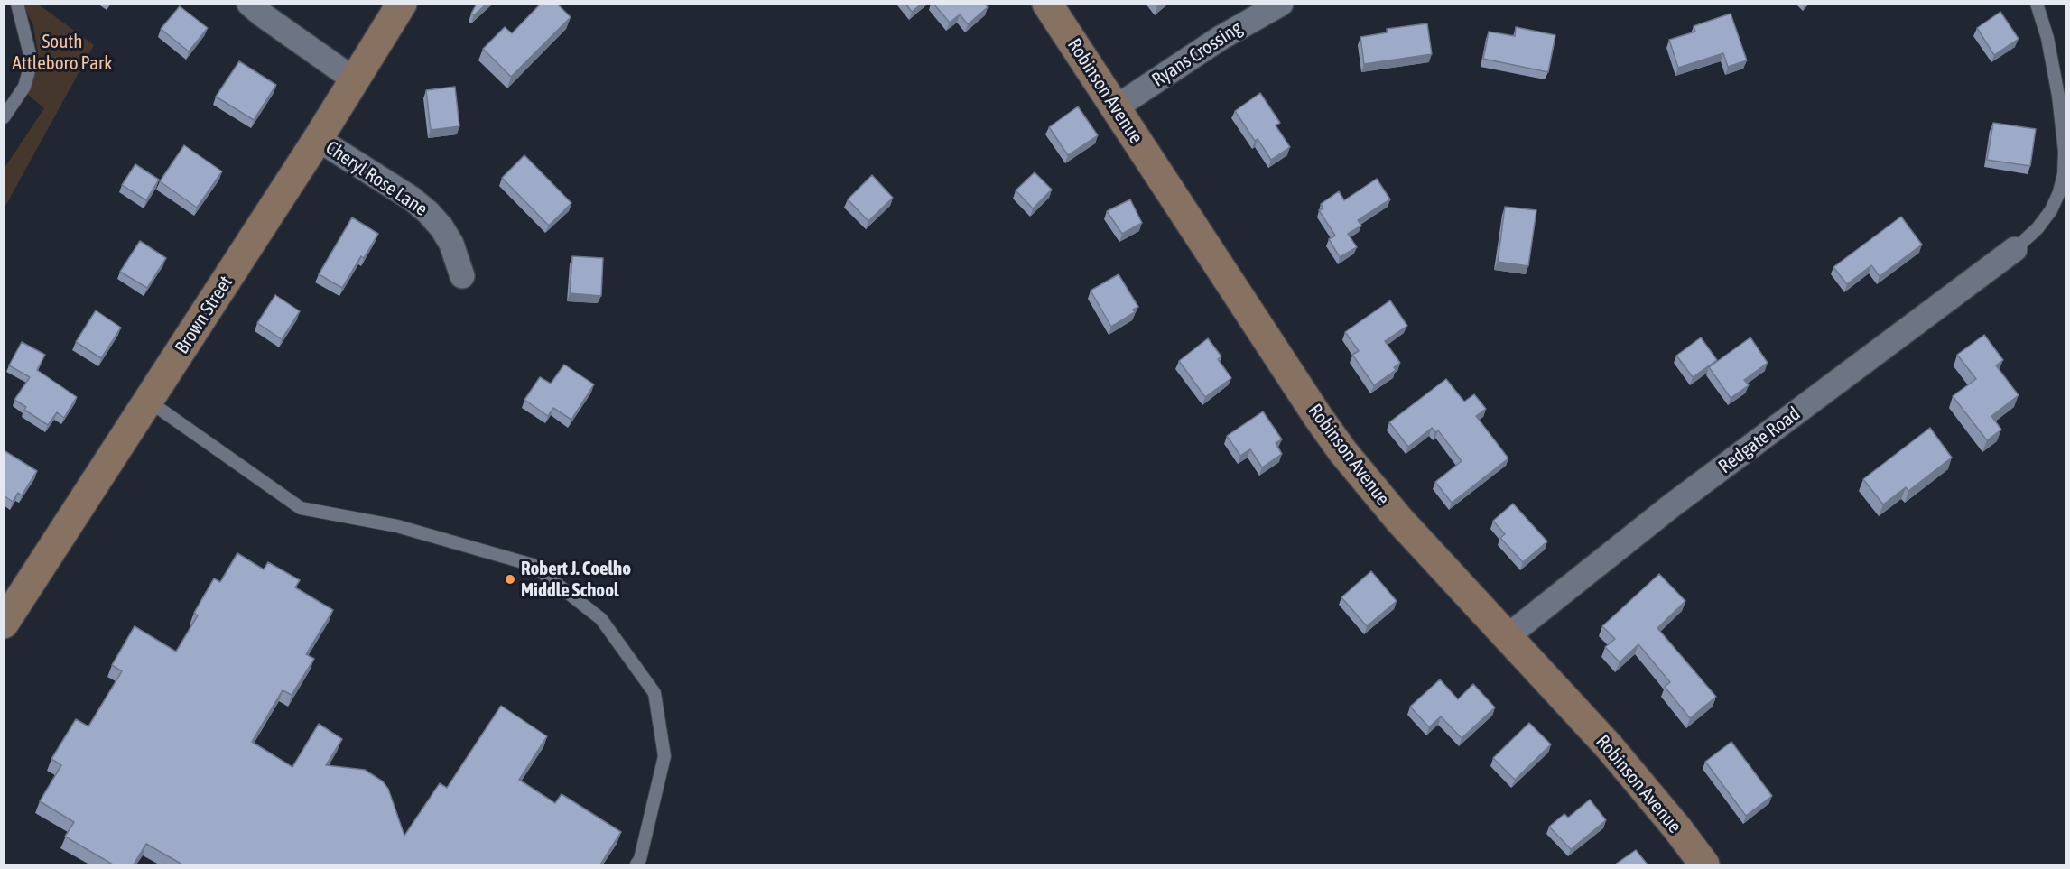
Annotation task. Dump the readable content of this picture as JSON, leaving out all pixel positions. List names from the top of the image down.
{
  "streets": {
    "street": [
      "Ryans Crossing",
      "Robinson Avenue",
      "Cheryl Rose Lane",
      "Brown Street",
      "Redgate Road"
    ]
  },
  "crossings": [
    ["Ryans Crossing", "Robinson Avenue"],
    ["Robinson Avenue", "Redgate Road"],
    ["Cheryl Rose Lane", "Brown Street"]
  ],
  "parks": ["South Attleboro Park"],
  "places": ["Robert J. Coelho Middle School"]
}
